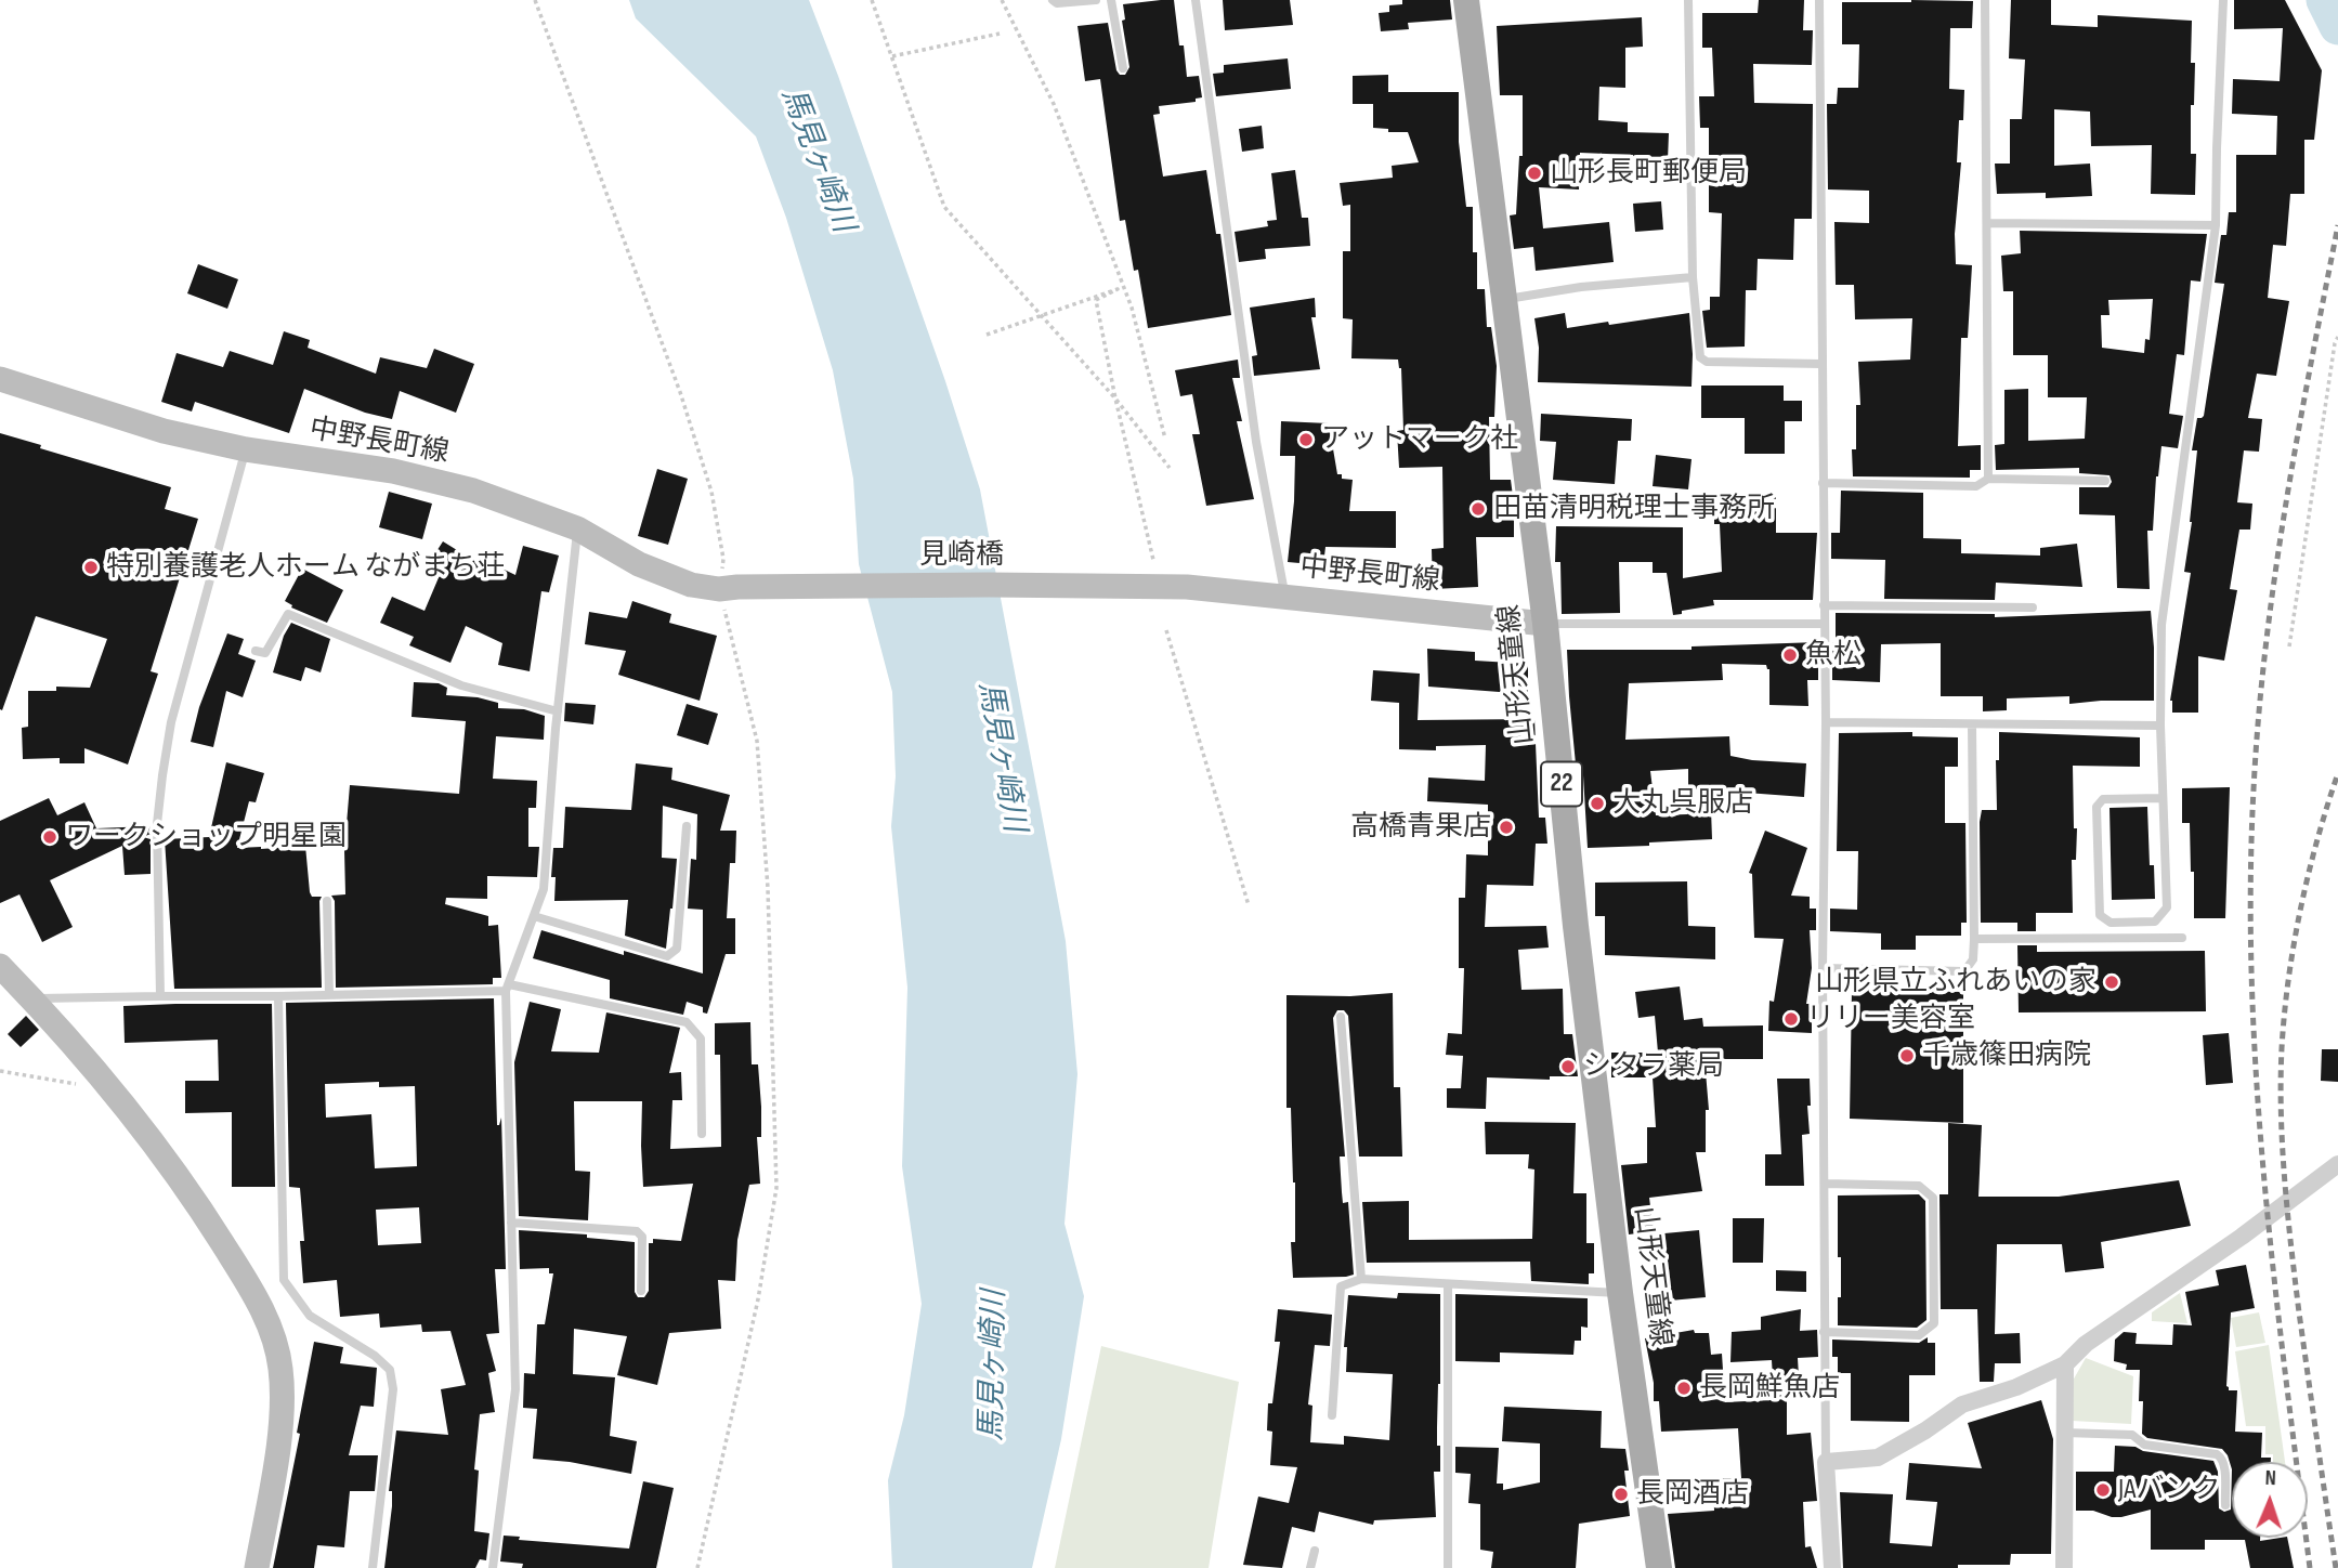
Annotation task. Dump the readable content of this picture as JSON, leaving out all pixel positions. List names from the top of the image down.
{
  "streets": {
    "main road": [
      "中野長町線",
      "見崎橋",
      "山形天童線",
      "22"
    ]
  },
  "crossings": [
    ["中野長町線", "見崎橋"],
    ["中野長町線", "山形天童線"]
  ],
  "water": ["馬見ヶ崎川"],
  "places": [
    "山形長町郵便局",
    "アットマーク社",
    "田苗清明税理士事務所",
    "特別養護老人ホーム ながまち荘",
    "魚松",
    "大丸呉服店",
    "高橋青果店",
    "ワークショップ明星園",
    "山形県立ふれあいの家",
    "リリー美容室",
    "千歳篠田病院",
    "シタラ薬局",
    "長岡鮮魚店",
    "JAバンク",
    "長岡酒店"
  ],
  "north": "top"
}
